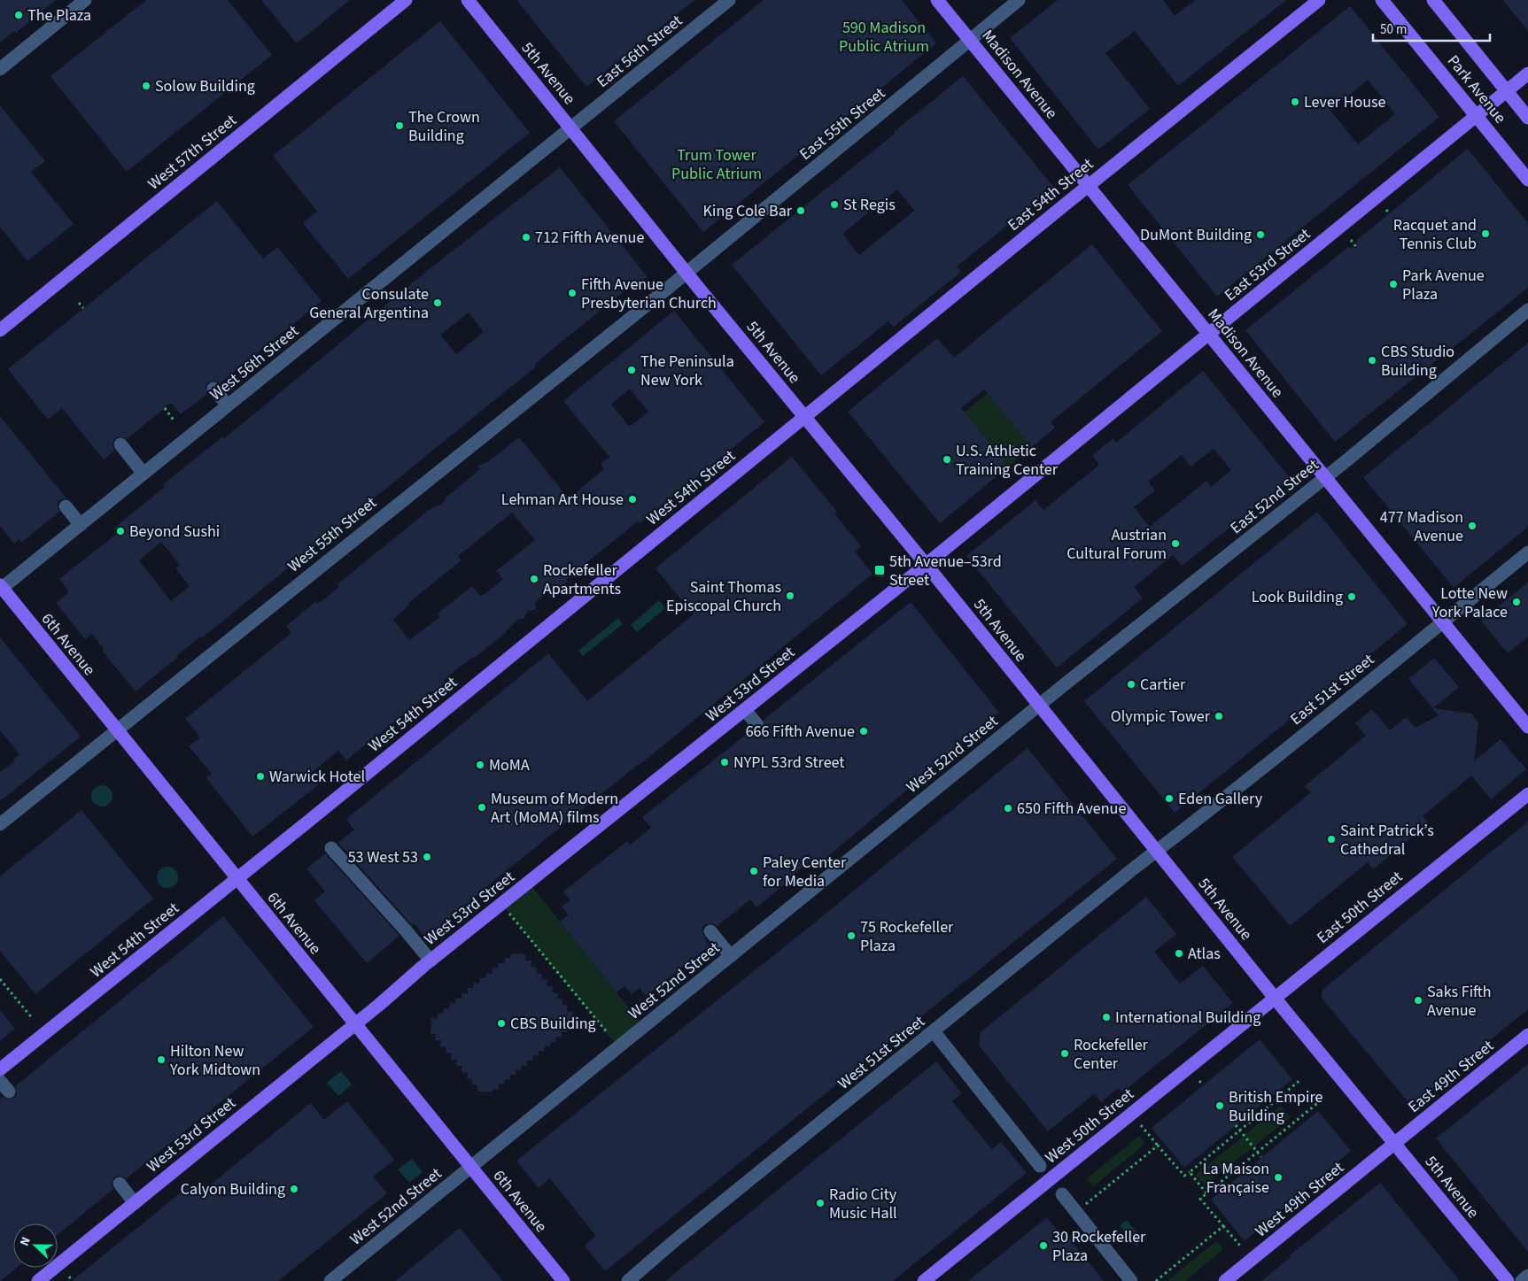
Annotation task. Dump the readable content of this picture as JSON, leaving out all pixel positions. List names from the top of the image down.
{
  "streets": {
    "main road": [
      "5th Avenue",
      "Madison Avenue",
      "Park Avenue",
      "West 57th Street",
      "East 54th Street",
      "East 53rd Street",
      "West 54th Street",
      "6th Avenue",
      "West 53rd Street",
      "East 50th Street",
      "East 49th Street",
      "West 50th Street",
      "West 49th Street"
    ],
    "street": [
      "East 56th Street",
      "East 55th Street",
      "West 56th Street",
      "East 52nd Street",
      "West 55th Street",
      "East 51st Street",
      "West 52nd Street",
      "West 51st Street"
    ]
  },
  "crossings": [
    ["East 56th Street", "5th Avenue"],
    ["East 56th Street", "West 56th Street"],
    ["5th Avenue", "East 55th Street"],
    ["5th Avenue", "East 54th Street"],
    ["5th Avenue", "East 53rd Street"],
    ["5th Avenue", "West 56th Street"],
    ["5th Avenue", "West 54th Street"],
    ["5th Avenue", "East 52nd Street"],
    ["5th Avenue", "West 55th Street"],
    ["5th Avenue", "West 53rd Street"],
    ["5th Avenue", "East 51st Street"],
    ["5th Avenue", "West 52nd Street"],
    ["5th Avenue", "East 50th Street"],
    ["5th Avenue", "West 51st Street"],
    ["5th Avenue", "East 49th Street"],
    ["5th Avenue", "West 50th Street"],
    ["5th Avenue", "West 49th Street"],
    ["Madison Avenue", "East 55th Street"],
    ["Madison Avenue", "East 54th Street"],
    ["Madison Avenue", "East 53rd Street"],
    ["Madison Avenue", "East 52nd Street"],
    ["Madison Avenue", "East 51st Street"],
    ["Park Avenue", "East 53rd Street"],
    ["East 55th Street", "West 55th Street"],
    ["East 54th Street", "West 54th Street"],
    ["East 53rd Street", "West 53rd Street"],
    ["West 56th Street", "6th Avenue"],
    ["West 54th Street", "6th Avenue"],
    ["East 52nd Street", "West 52nd Street"],
    ["West 55th Street", "6th Avenue"],
    ["6th Avenue", "West 53rd Street"],
    ["6th Avenue", "West 52nd Street"],
    ["East 51st Street", "West 51st Street"],
    ["East 50th Street", "West 50th Street"],
    ["East 49th Street", "West 49th Street"]
  ],
  "parks": ["590 Madison Public Atrium", "Trum Tower Public Atrium"],
  "places": {
    "other": [
      "The Plaza",
      "Solow Building",
      "Lever House",
      "The Crown Building",
      "St Regis",
      "King Cole Bar",
      "Racquet and Tennis Club",
      "DuMont Building",
      "712 Fifth Avenue",
      "Park Avenue Plaza",
      "Fifth Avenue Presbyterian Church",
      "Consulate General Argentina",
      "CBS Studio Building",
      "The Peninsula New York",
      "U.S. Athletic Training Center",
      "Lehman Art House",
      "477 Madison Avenue",
      "Beyond Sushi",
      "Austrian Cultural Forum",
      "Rockefeller Apartments",
      "Saint Thomas Episcopal Church",
      "Look Building",
      "Lotte New York Palace",
      "Cartier",
      "Olympic Tower",
      "666 Fifth Avenue",
      "NYPL 53rd Street",
      "MoMA",
      "Warwick Hotel",
      "Eden Gallery",
      "Museum of Modern Art (MoMA) films",
      "650 Fifth Avenue",
      "Saint Patrick’s Cathedral",
      "53 West 53",
      "Paley Center for Media",
      "75 Rockefeller Plaza",
      "Atlas",
      "Saks Fifth Avenue",
      "International Building",
      "CBS Building",
      "Rockefeller Center",
      "Hilton New York Midtown",
      "British Empire Building",
      "La Maison Française",
      "Calyon Building",
      "Radio City Music Hall",
      "30 Rockefeller Plaza"
    ],
    "transit": ["5th Avenue–53rd Street"]
  },
  "scale_bar": "50 m",
  "north": "left"
}
